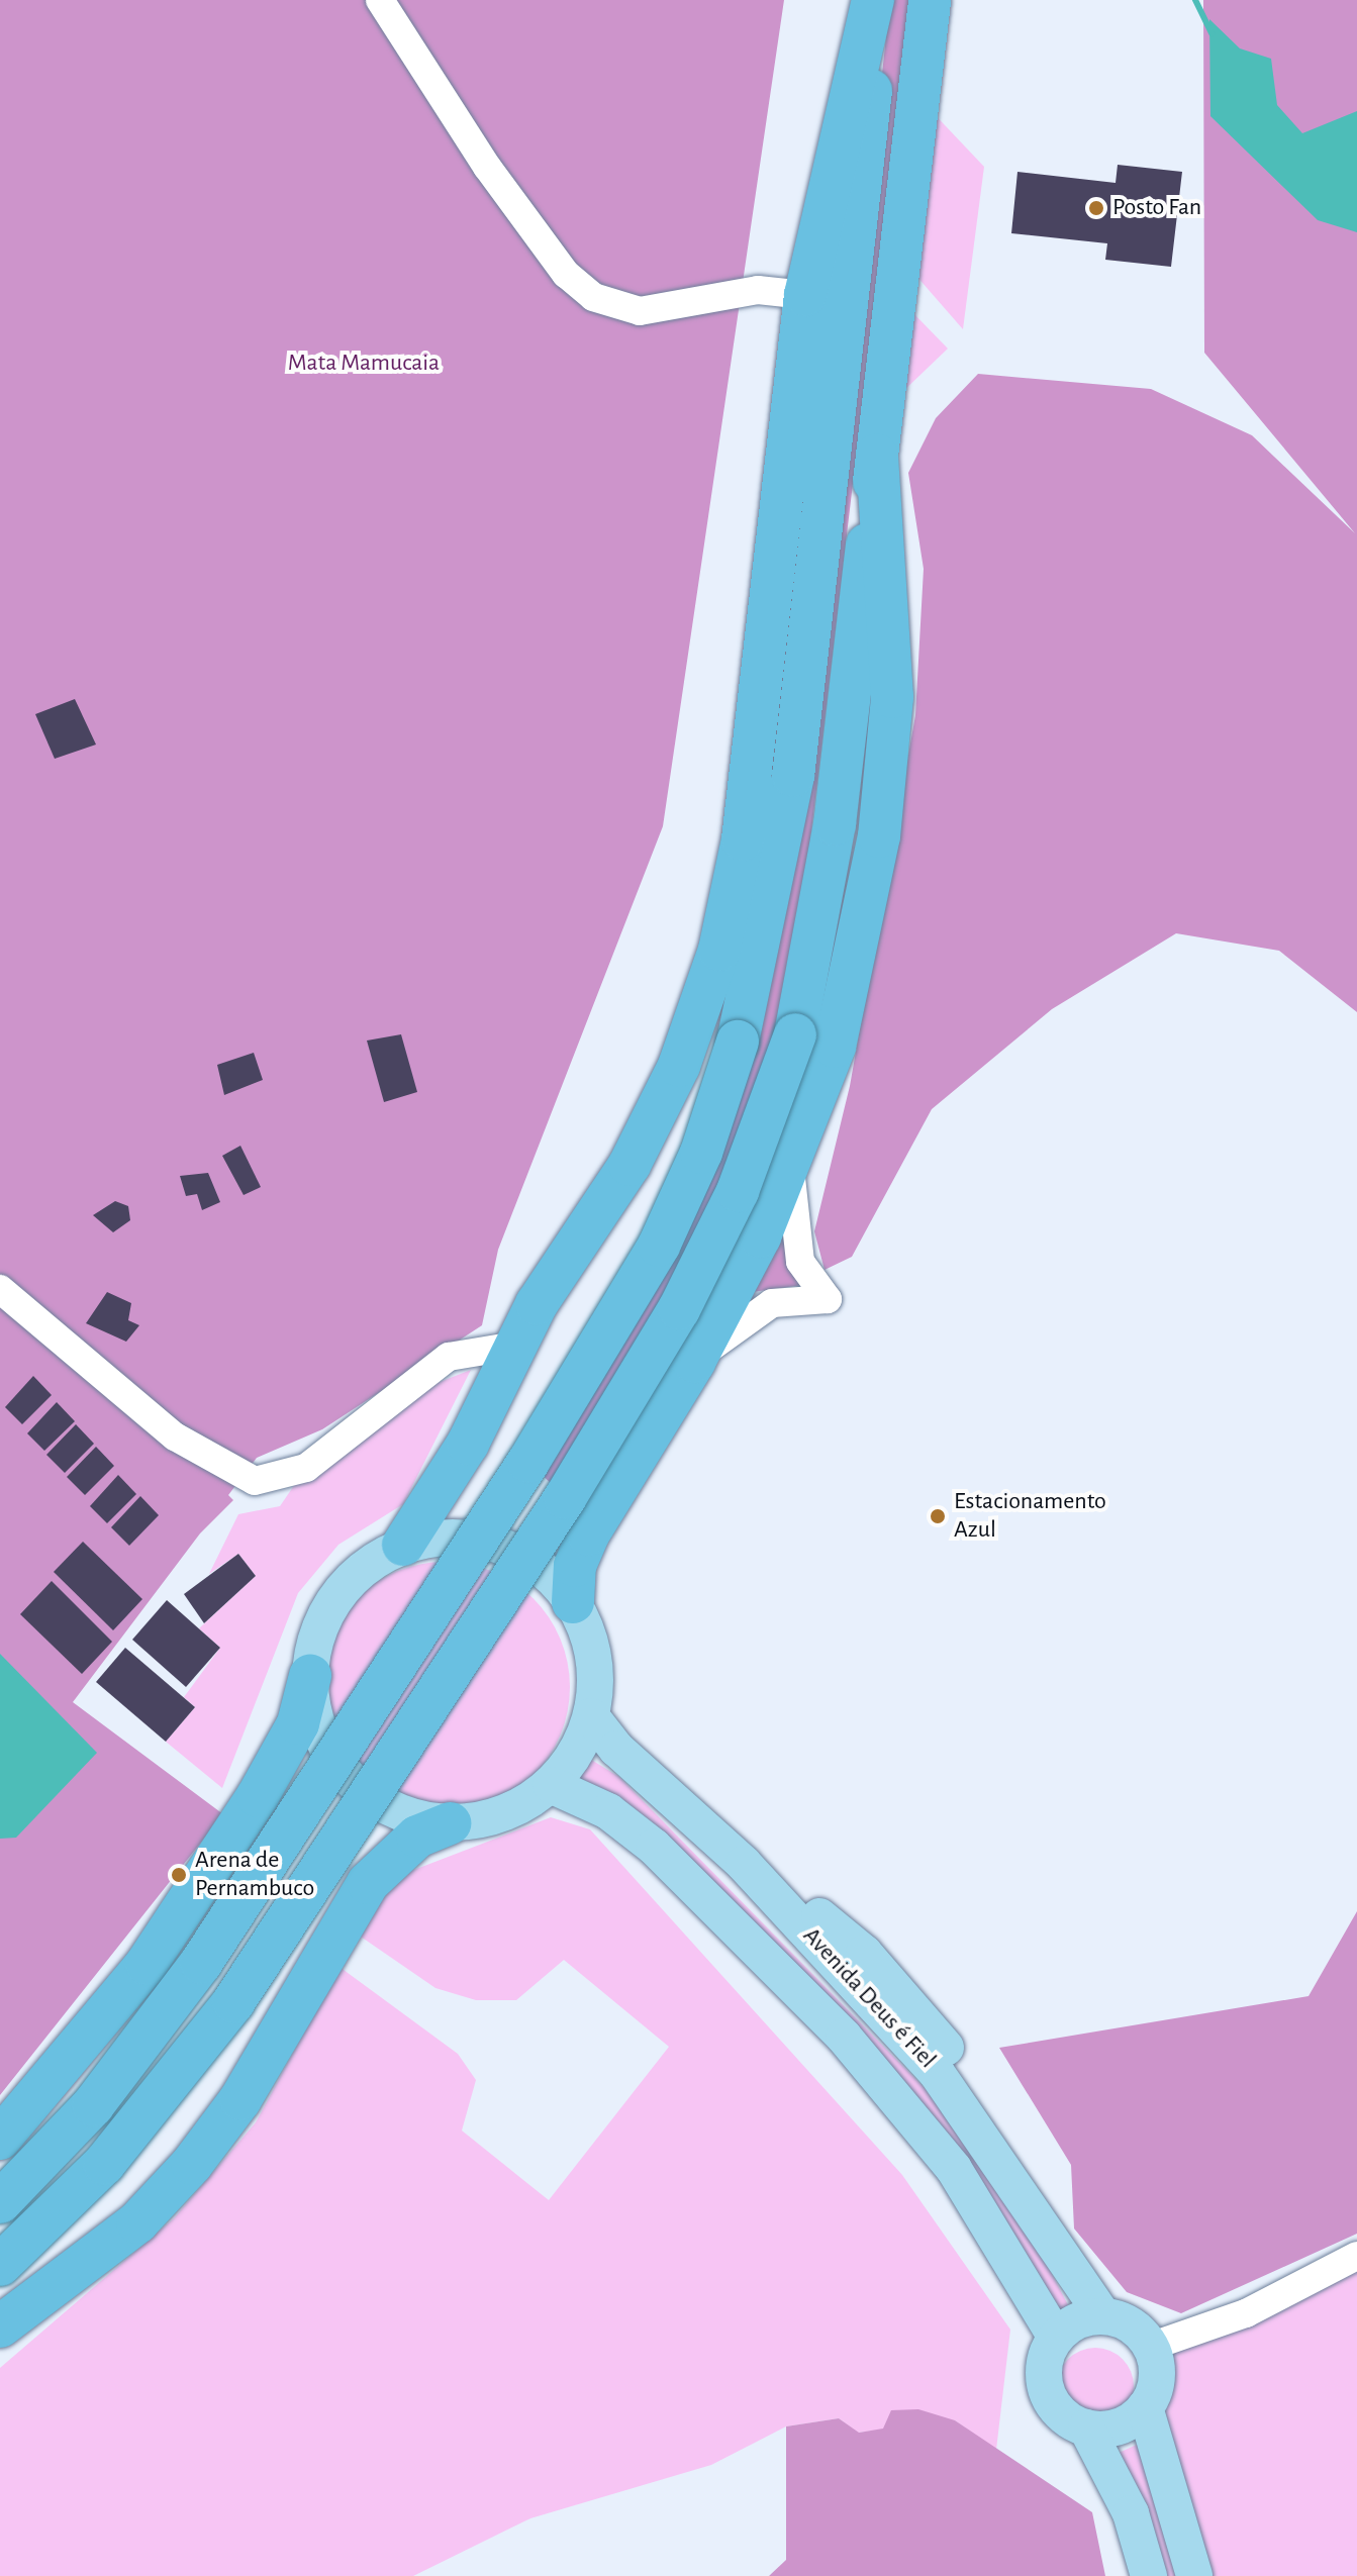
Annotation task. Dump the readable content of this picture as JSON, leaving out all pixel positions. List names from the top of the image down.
{
  "streets": {
    "main road": ["Avenida Deus é Fiel"]
  },
  "parks": ["Mata Mamucaia"],
  "places": ["Posto Fan", "Estacionamento Azul", "Arena de Pernambuco"]
}
